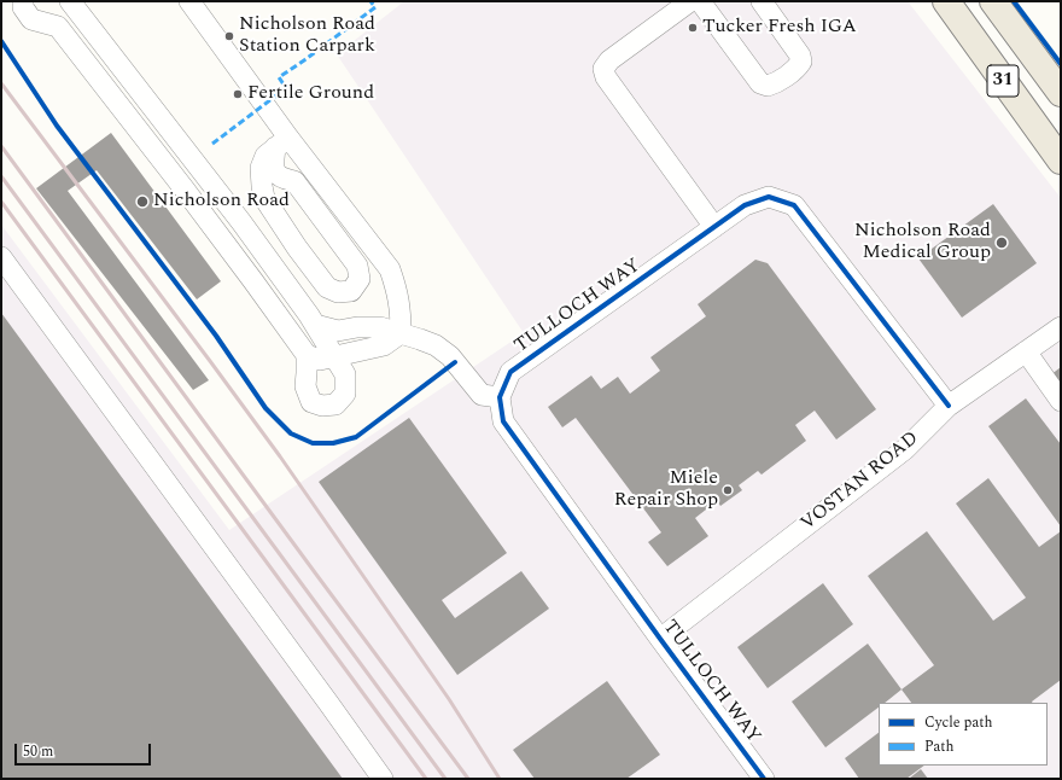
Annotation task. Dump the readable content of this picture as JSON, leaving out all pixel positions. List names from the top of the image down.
{
  "streets": {
    "main road": ["31"],
    "street": ["TULLOCH WAY", "VOSTAN ROAD"]
  },
  "crossings": [
    ["TULLOCH WAY", "VOSTAN ROAD"]
  ],
  "places": [
    "Tucker Fresh IGA",
    "Nicholson Road Station Carpark",
    "Fertile Ground",
    "Nicholson Road",
    "Nicholson Road Medical Group",
    "Miele Repair Shop"
  ],
  "legend": ["Cycle path", "Path"],
  "scale_bar": "50 m"
}
